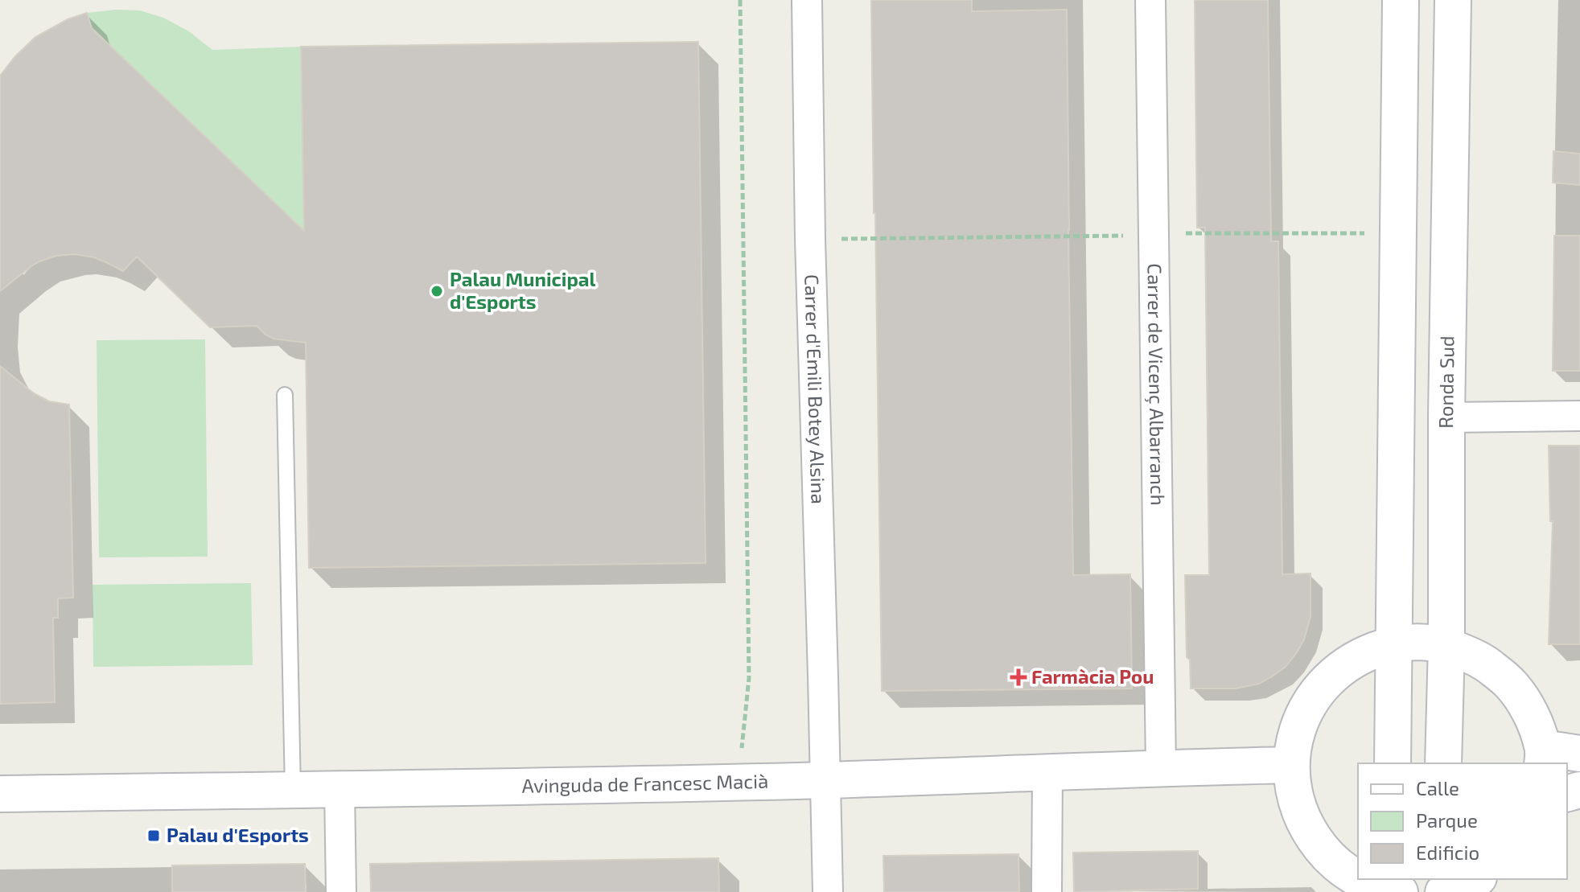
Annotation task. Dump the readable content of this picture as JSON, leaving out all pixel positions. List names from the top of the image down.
{
  "streets": {
    "main road": ["Ronda Sud", "Avinguda de Francesc Macià"],
    "street": ["Carrer de Vicenç Albarranch", "Carrer d'Emili Botey Alsina"]
  },
  "crossings": [
    ["Carrer de Vicenç Albarranch", "Avinguda de Francesc Macià"],
    ["Carrer d'Emili Botey Alsina", "Avinguda de Francesc Macià"]
  ],
  "places": {
    "other": ["Palau Municipal d'Esports"],
    "health": ["Farmàcia Pou"],
    "transit": ["Palau d'Esports"]
  },
  "legend": ["Calle", "Parque", "Edificio"]
}
